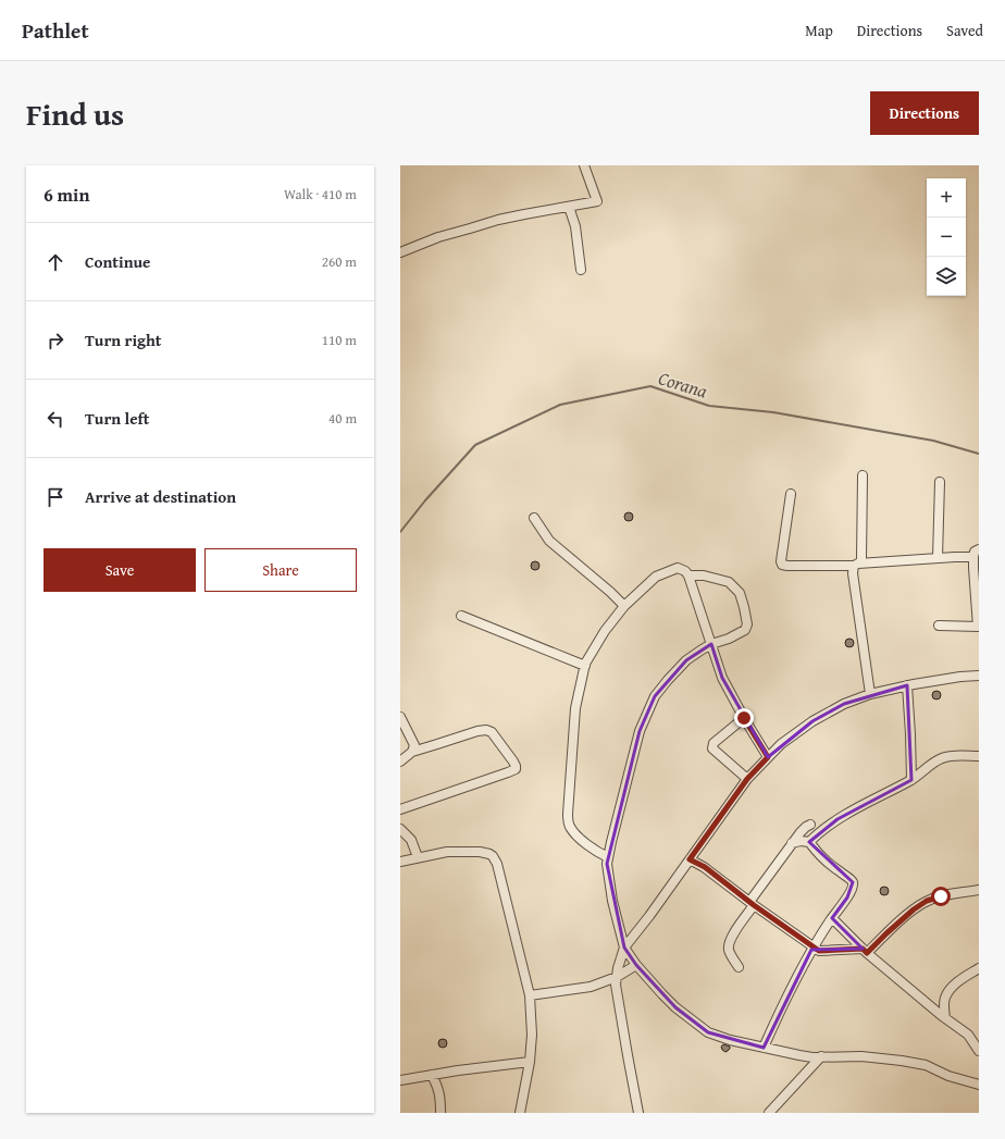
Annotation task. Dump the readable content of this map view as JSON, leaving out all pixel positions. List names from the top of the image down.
{
  "water": ["Corana"],
  "page": {
    "header": "Pathlet",
    "nav": ["Map", "Directions", "Saved"],
    "title": "Find us",
    "buttons": [
      "Directions",
      ["Save", "Share"]
    ],
    "heading": ["6 min", "Walk · 410 m"],
    "map_buttons": ["+", "−"],
    "list": [
      ["Continue", "260 m"],
      ["Turn right", "110 m"],
      ["Turn left", "40 m"],
      "Arrive at destination"
    ]
  }
}
